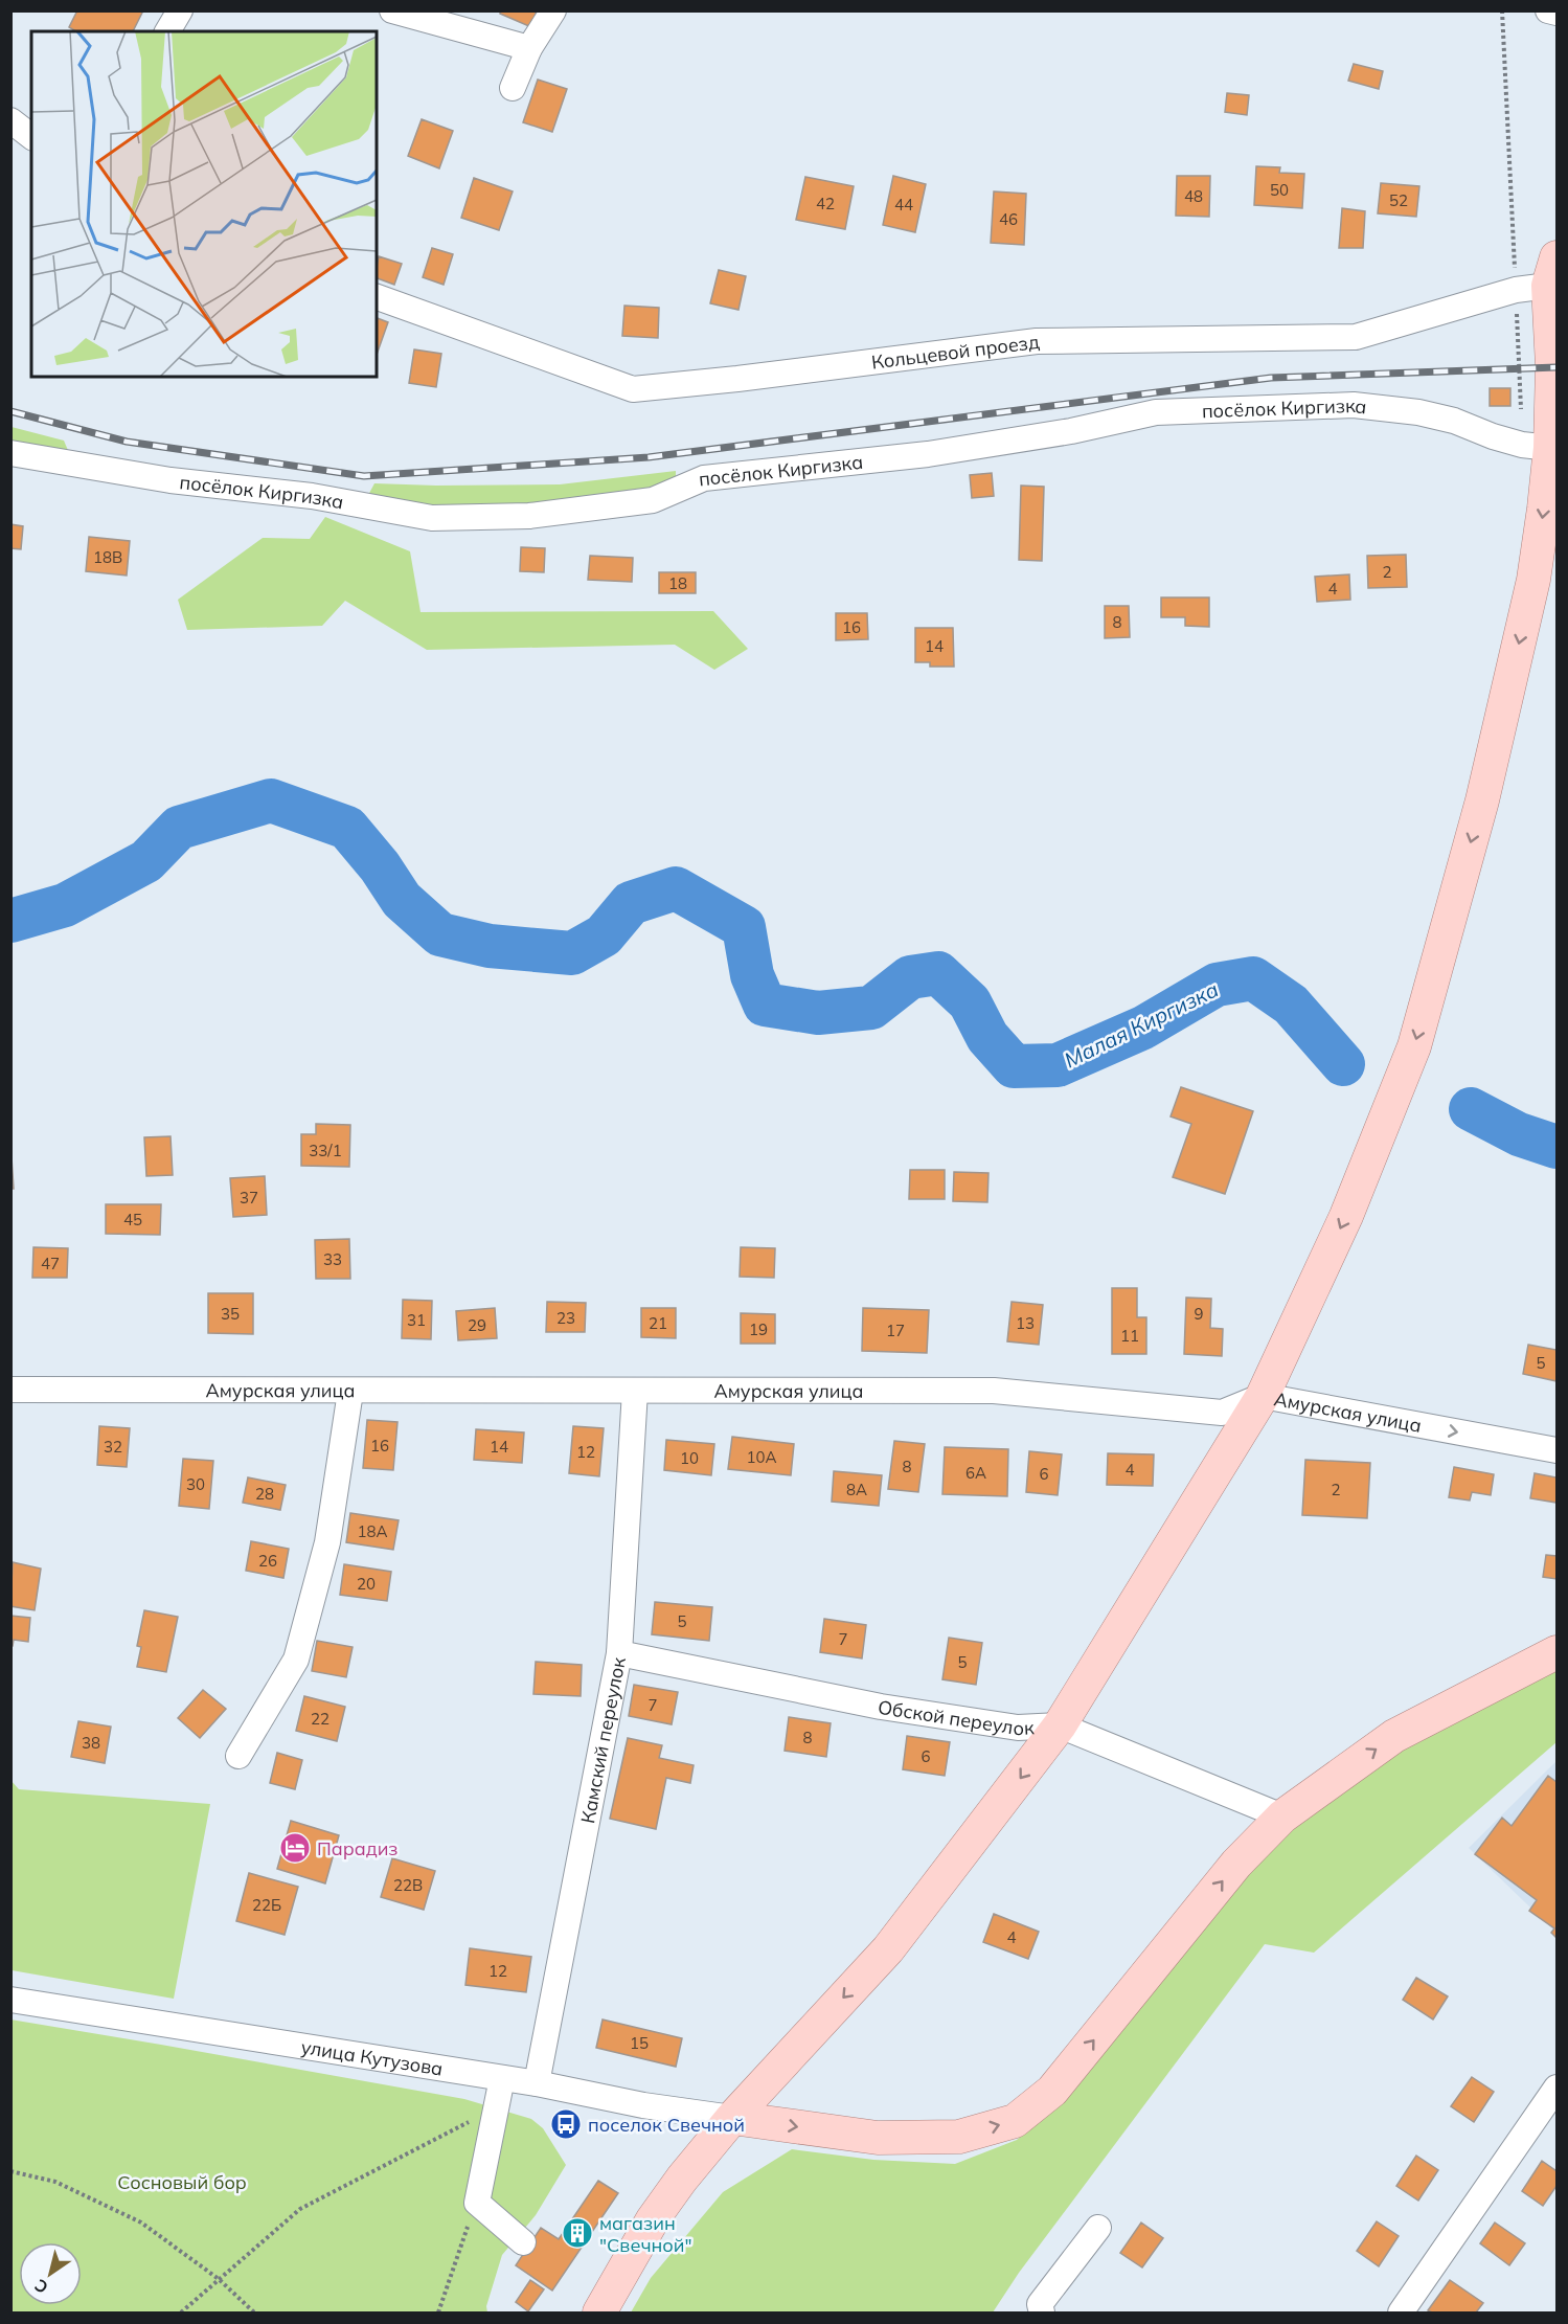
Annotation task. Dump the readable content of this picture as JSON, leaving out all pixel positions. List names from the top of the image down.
{
  "streets": {
    "street": [
      "Кольцевой проезд",
      "посёлок Киргизка",
      "Амурская улица",
      "Обской переулок",
      "Камский переулок",
      "улица Кутузова"
    ]
  },
  "crossings": [
    ["Амурская улица", "Камский переулок"],
    ["Обской переулок", "Камский переулок"],
    ["Камский переулок", "улица Кутузова"]
  ],
  "water": ["Малая Киргизка"],
  "parks": ["Сосновый бор"],
  "places": {
    "hotel": ["Парадиз"],
    "bus stop": ["поселок Свечной"],
    "building": ["магазин \"Свечной\""]
  },
  "house_numbers": [
    "50",
    "48",
    "52",
    "42",
    "44",
    "46",
    "18В",
    "2",
    "18",
    "4",
    "8",
    "16",
    "14",
    "33/1",
    "37",
    "45",
    "33",
    "47",
    "35",
    "9",
    "23",
    "31",
    "21",
    "13",
    "29",
    "19",
    "17",
    "11",
    "5",
    "16",
    "32",
    "14",
    "12",
    "10А",
    "10",
    "8",
    "4",
    "6А",
    "6",
    "30",
    "8А",
    "2",
    "28",
    "18А",
    "26",
    "20",
    "5",
    "7",
    "5",
    "7",
    "22",
    "8",
    "38",
    "6",
    "22В",
    "22Б",
    "4",
    "12",
    "15"
  ],
  "north": "bottom left"
}
